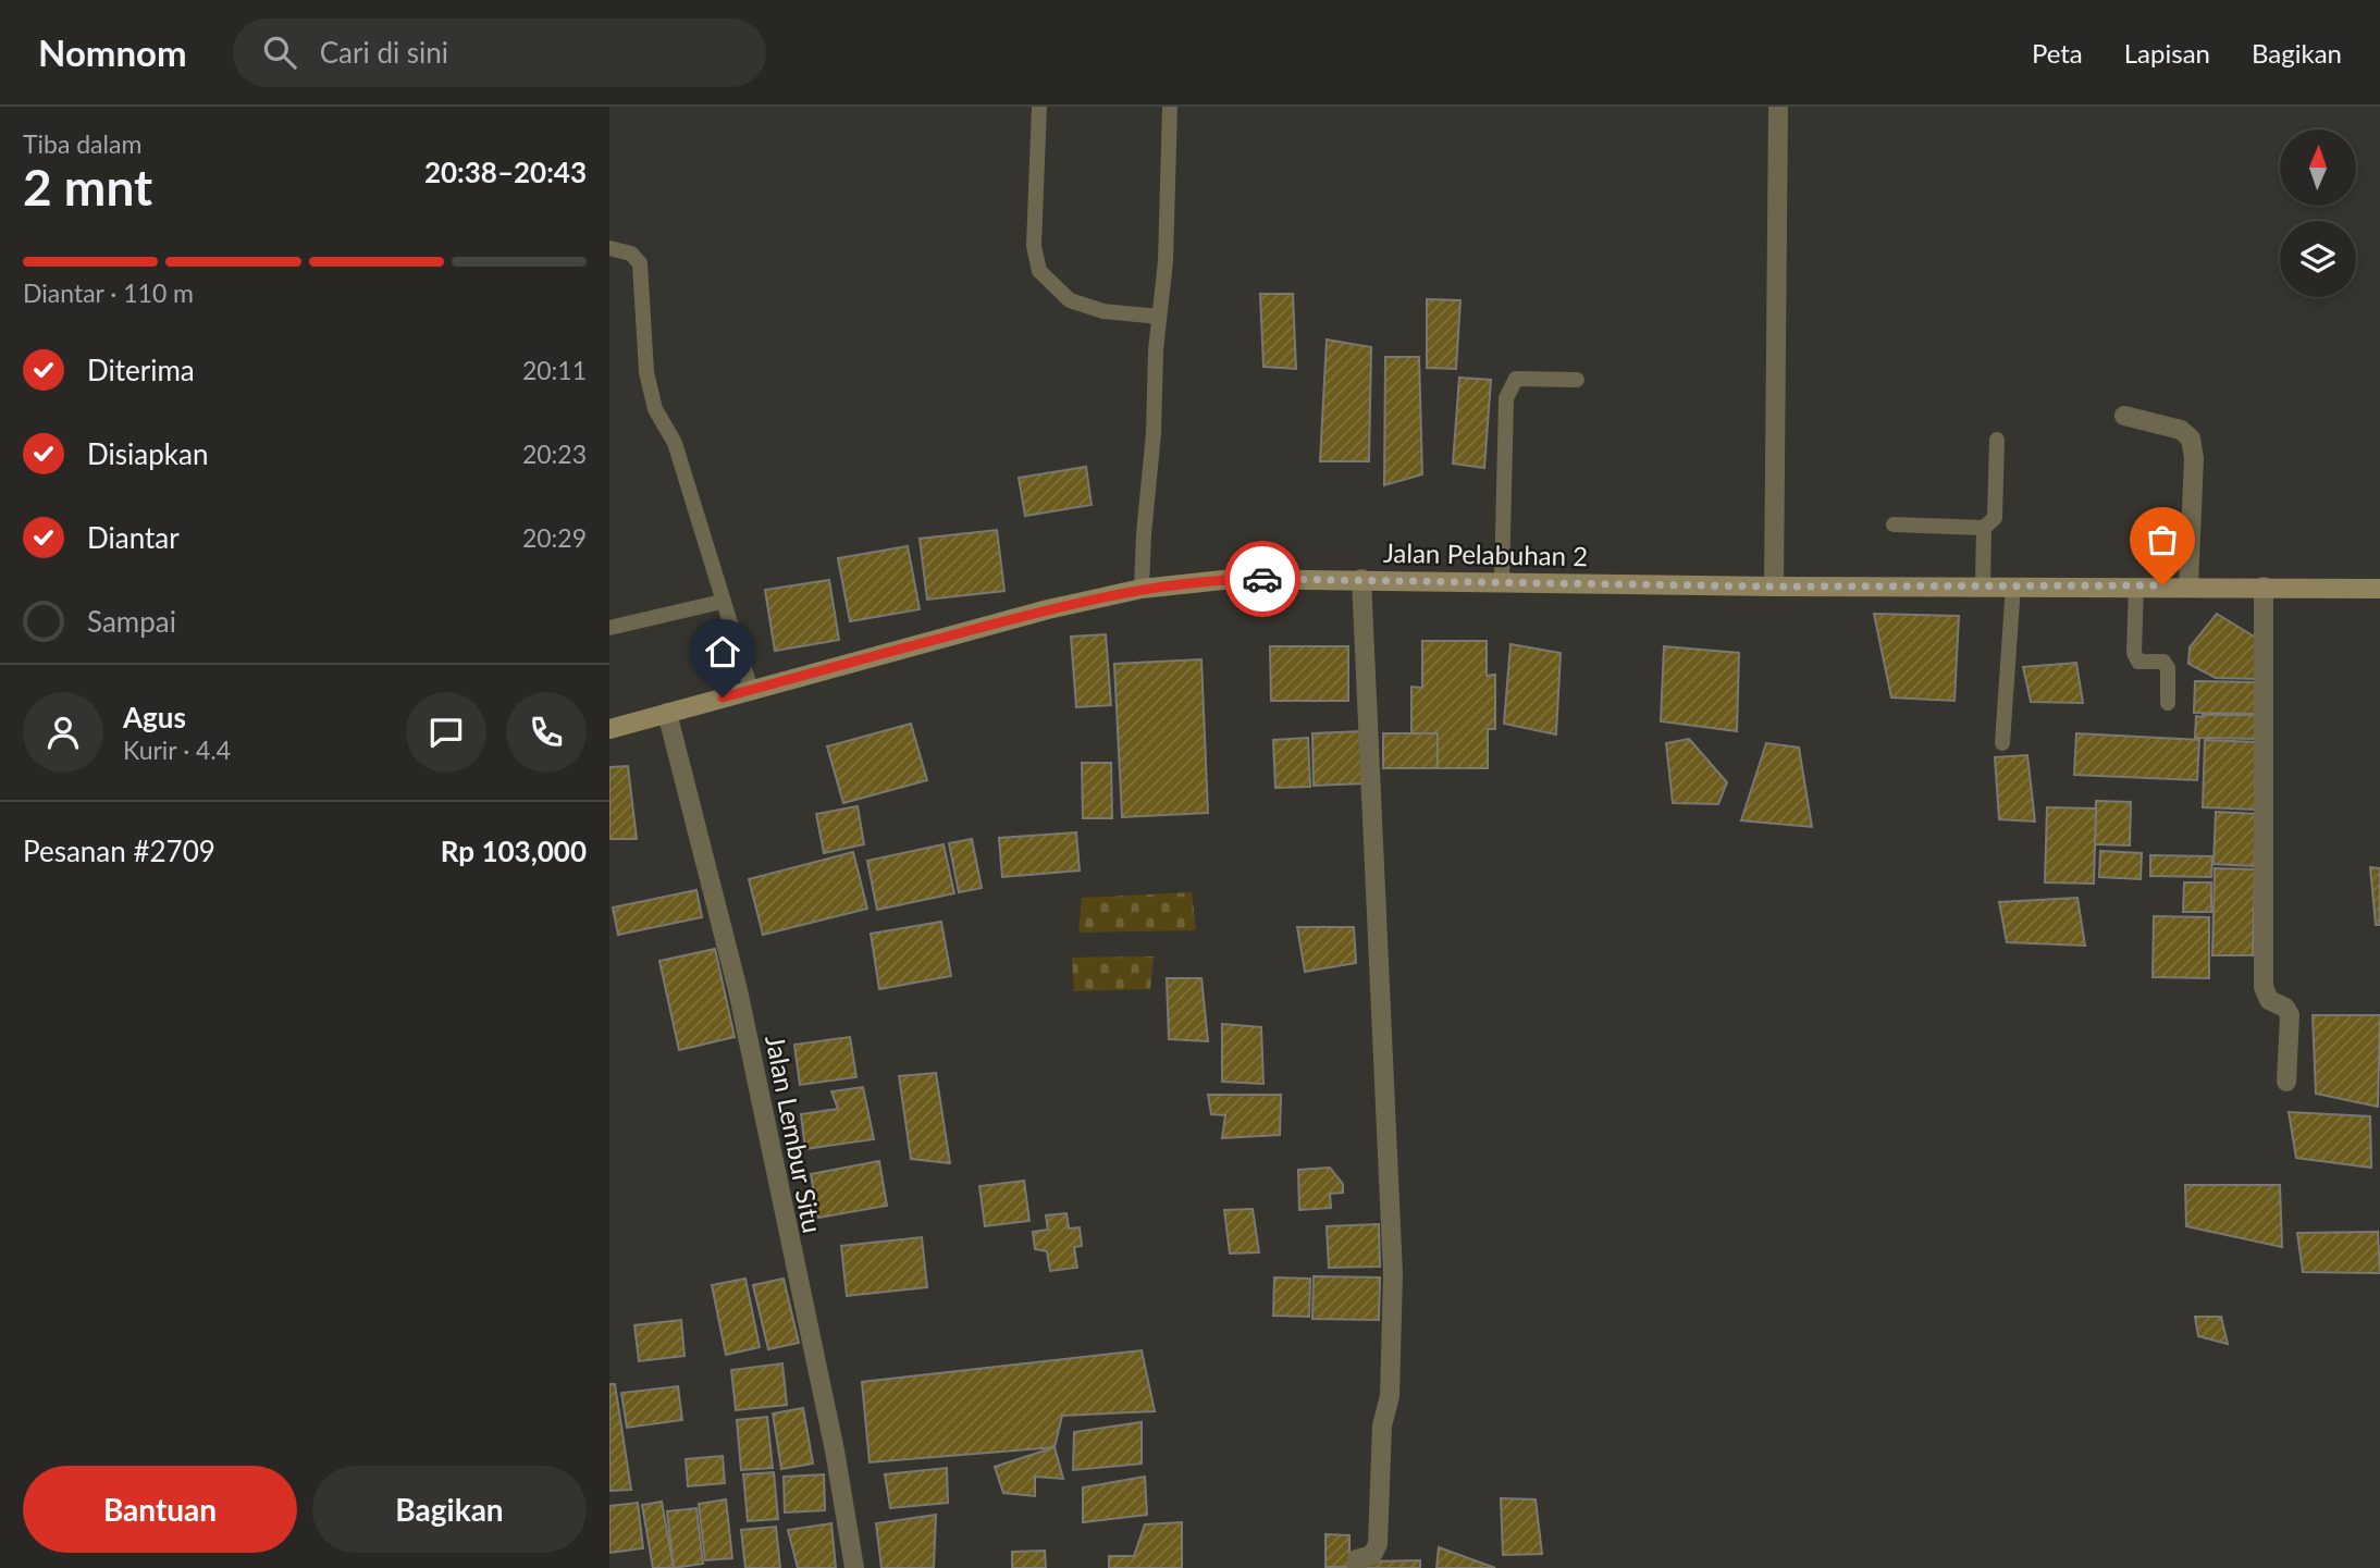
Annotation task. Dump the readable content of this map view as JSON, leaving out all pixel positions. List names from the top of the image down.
{
  "streets": {
    "main road": ["Jalan Pelabuhan 2"],
    "street": ["Jalan Lembur Situ"]
  },
  "crossings": [
    ["Jalan Pelabuhan 2", "Jalan Lembur Situ"]
  ],
  "north": "top",
  "page": {
    "header": "Nomnom",
    "search": "Cari di sini",
    "nav": ["Peta", "Lapisan", "Bagikan"],
    "heading": ["2 mnt", "Tiba dalam", "20:38–20:43"],
    "panel": [
      "Agus",
      "Kurir · 4.4",
      "Pesanan #2709",
      "Rp 103,000"
    ],
    "bar": "Diantar · 110 m",
    "list": [
      ["Diterima", "20:11"],
      ["Disiapkan", "20:23"],
      ["Diantar", "20:29"],
      "Sampai"
    ],
    "buttons": ["Bantuan", "Bagikan"]
  }
}
